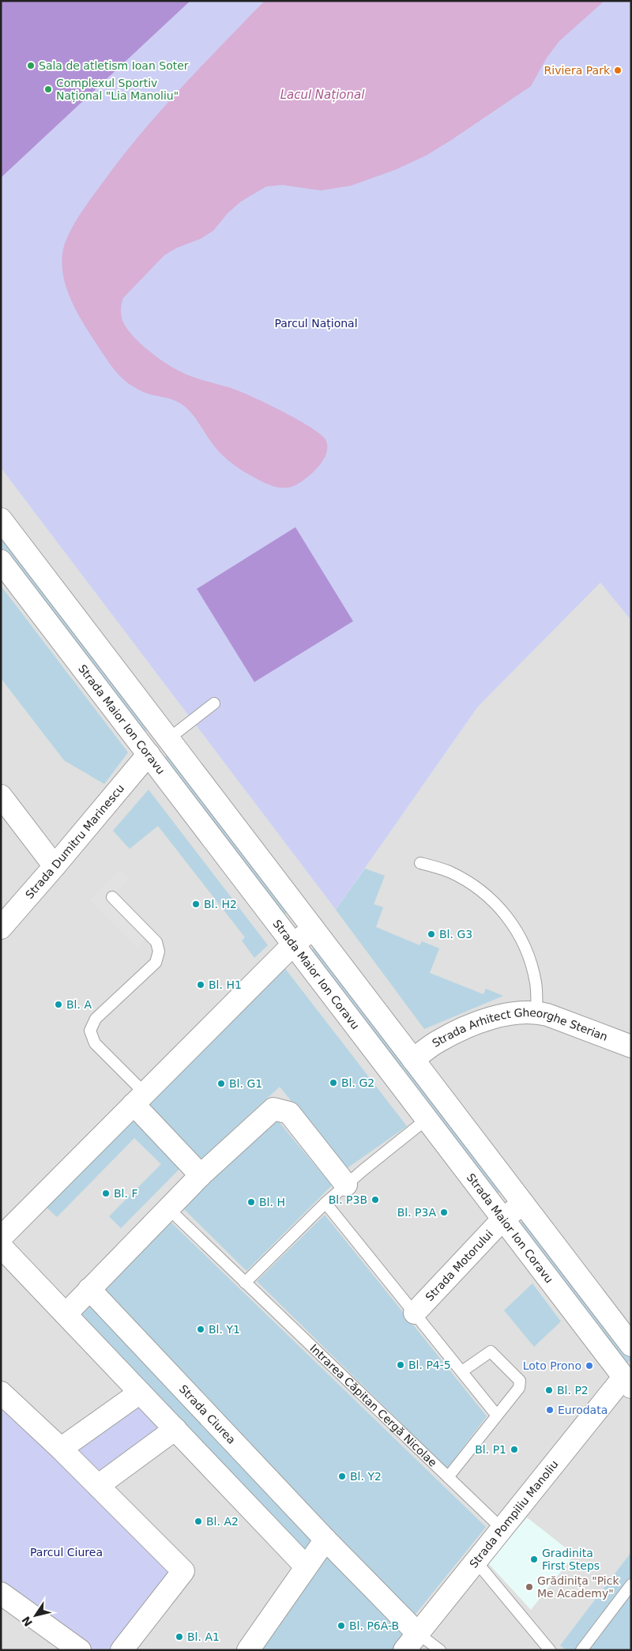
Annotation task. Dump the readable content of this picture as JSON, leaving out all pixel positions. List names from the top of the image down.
{
  "streets": {
    "street": [
      "Strada Maior Ion Coravu",
      "Strada Dumitru Marinescu",
      "Strada Arhitect Gheorghe Sterian",
      "Strada Motorului",
      "Strada Ciurea",
      "Strada Pompiliu Manoliu"
    ],
    "lane": ["Intrarea Căpitan Cergă Nicolae"]
  },
  "crossings": [
    ["Strada Maior Ion Coravu", "Strada Dumitru Marinescu"],
    ["Strada Maior Ion Coravu", "Strada Motorului"],
    ["Strada Maior Ion Coravu", "Strada Pompiliu Manoliu"],
    ["Intrarea Căpitan Cergă Nicolae", "Strada Pompiliu Manoliu"],
    ["Strada Ciurea", "Strada Pompiliu Manoliu"]
  ],
  "water": ["Lacul Național"],
  "parks": ["Parcul Național", "Parcul Ciurea"],
  "places": [
    "Sala de atletism Ioan Soter",
    "Riviera Park",
    "Complexul Sportiv Național \"Lia Manoliu\"",
    "Bl. H2",
    "Bl. G3",
    "Bl. H1",
    "Bl. A",
    "Bl. G2",
    "Bl. G1",
    "Bl. F",
    "Bl. P3B",
    "Bl. H",
    "Bl. P3A",
    "Bl. Y1",
    "Bl. P4-5",
    "Loto Prono",
    "Bl. P2",
    "Eurodata",
    "Bl. P1",
    "Bl. Y2",
    "Bl. A2",
    "Gradinita First Steps",
    "Grădinița \"Pick Me Academy\"",
    "Bl. P6A-B",
    "Bl. A1"
  ],
  "north": "bottom left"
}
